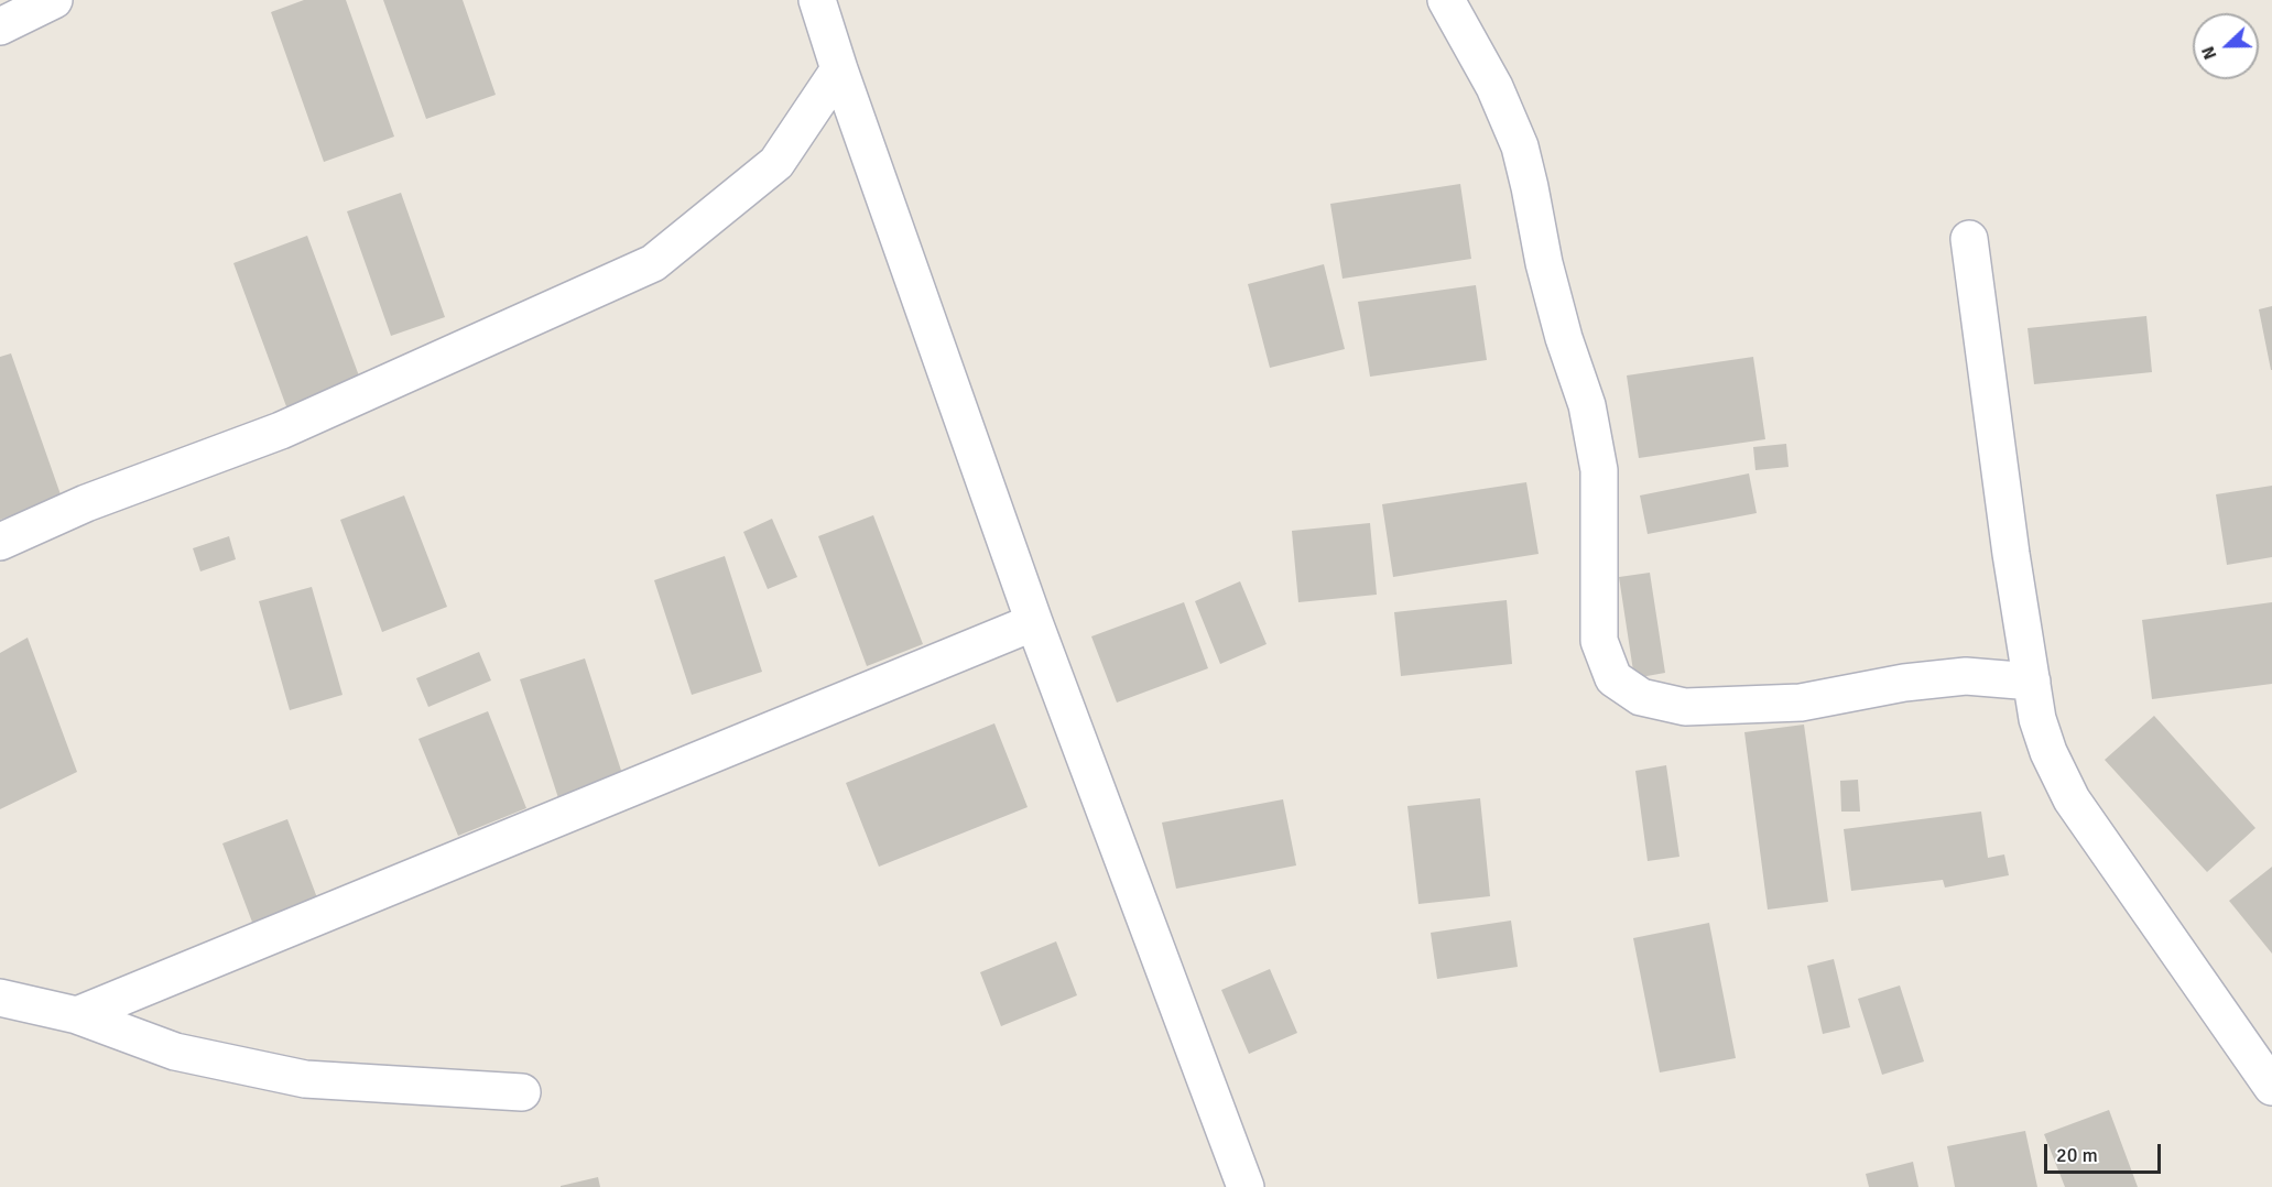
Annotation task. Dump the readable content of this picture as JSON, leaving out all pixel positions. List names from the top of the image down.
{
  "scale_bar": "20 m",
  "north": "left"
}
